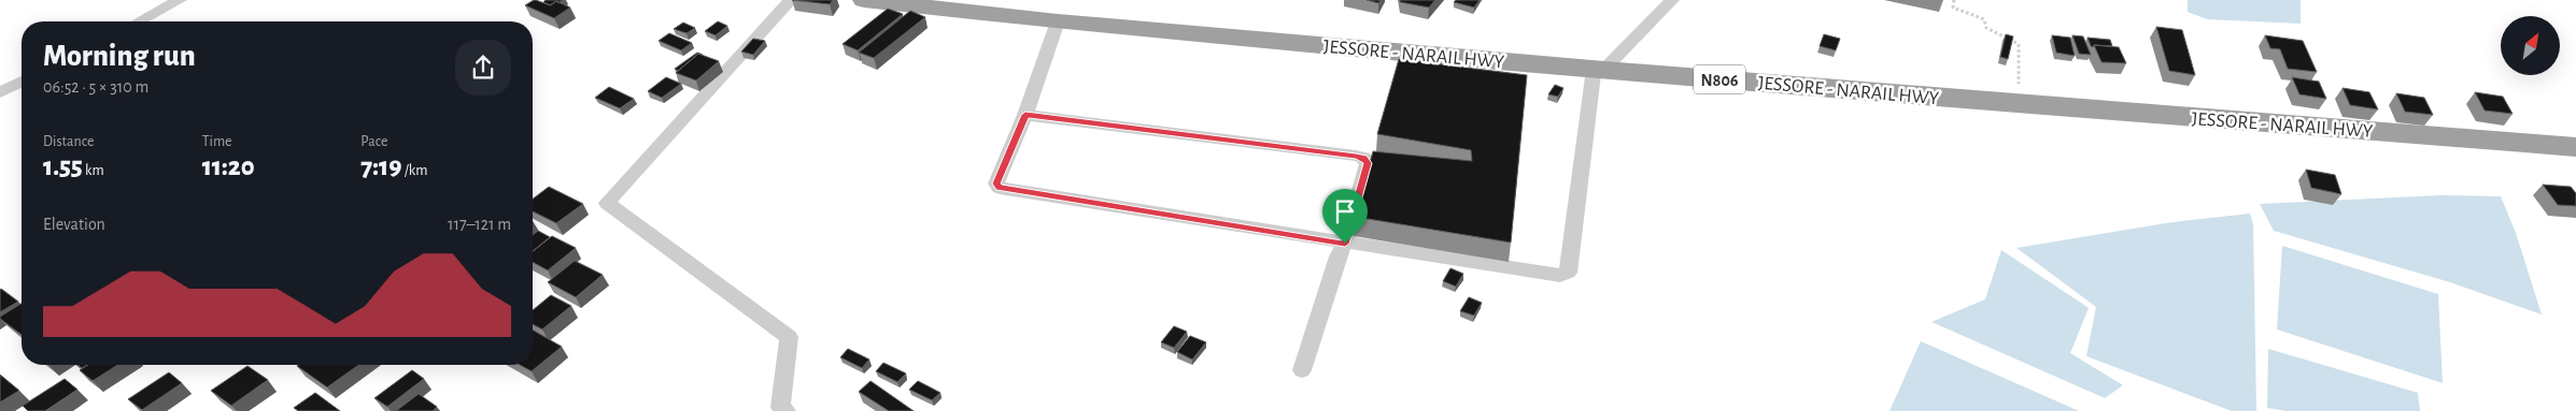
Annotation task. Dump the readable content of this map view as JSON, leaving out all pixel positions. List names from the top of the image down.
{
  "streets": {
    "highway": ["JESSORE - NARAIL HWY", "N806"]
  },
  "north": "top right",
  "page": {
    "heading": ["Morning run", "06:52 · 5 × 310 m"],
    "stats": [
      ["Distance", "1.55 km"],
      ["Time", "11:20"],
      ["Pace", "7:19 /km"]
    ],
    "chart": ["Elevation", "117–121 m"]
  }
}
